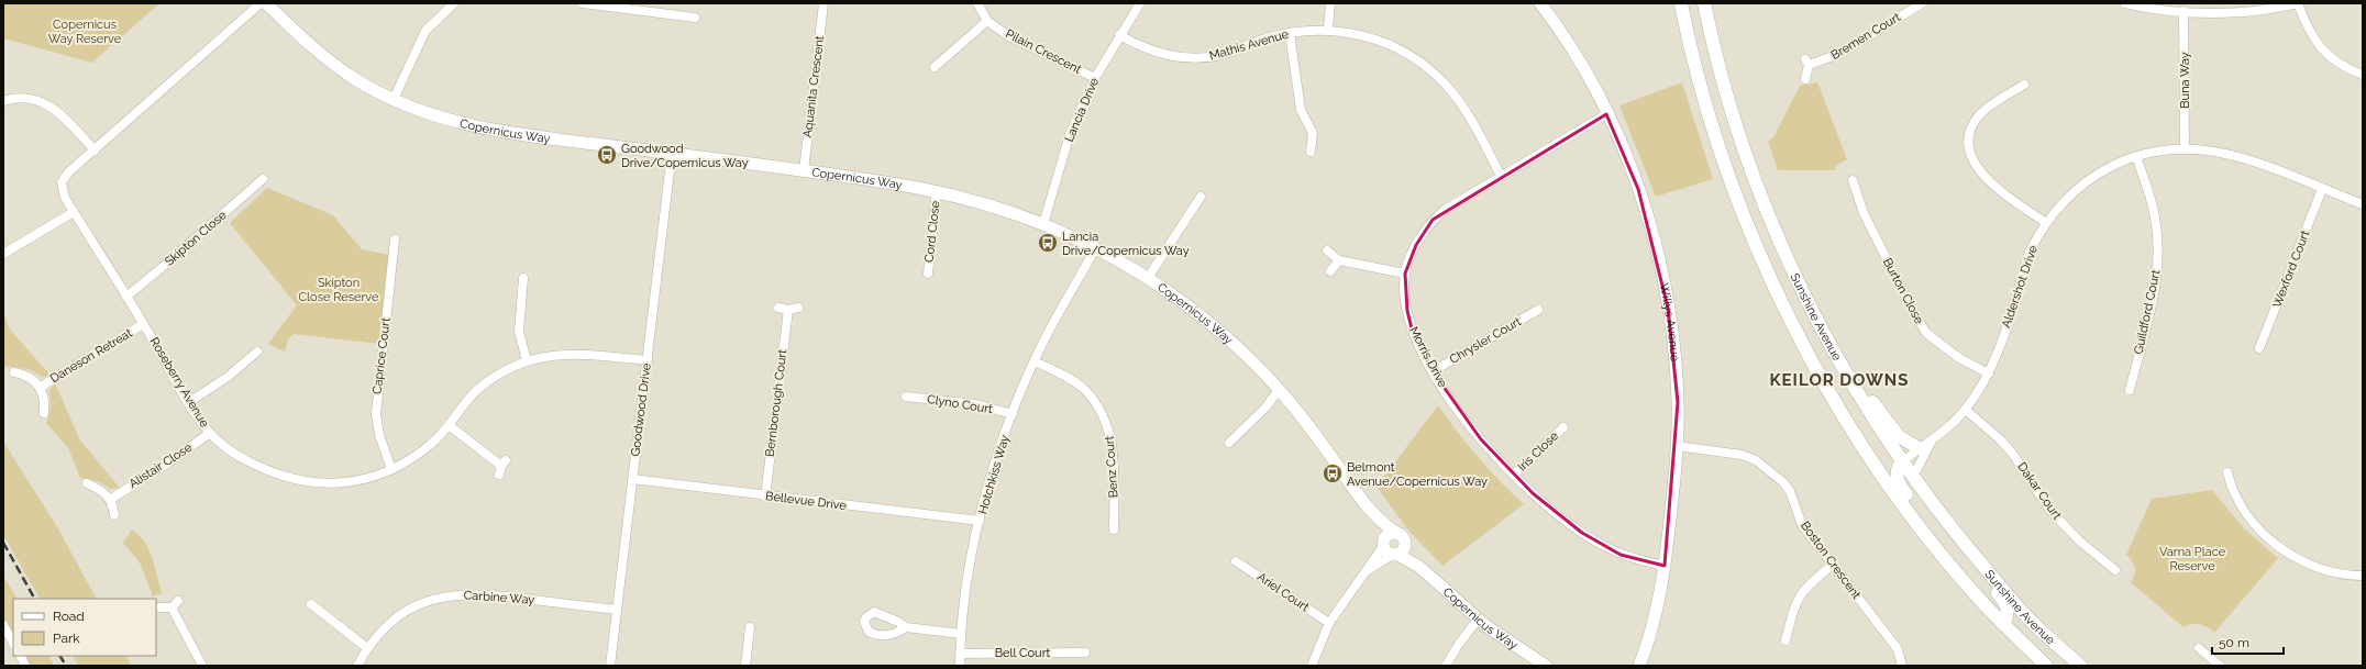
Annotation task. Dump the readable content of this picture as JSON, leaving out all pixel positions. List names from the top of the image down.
{
  "streets": {
    "main road": ["Sunshine Avenue"],
    "street": [
      "Bremen Court",
      "Mathis Avenue",
      "Pilain Crescent",
      "Buna Way",
      "Aquanita Crescent",
      "Lancia Drive",
      "Copernicus Way",
      "Cord Close",
      "Skipton Close",
      "Wexford Court",
      "Aldershot Drive",
      "Burton Close",
      "Guildford Court",
      "Willys Avenue",
      "Chrysler Court",
      "Daneson Retreat",
      "Caprice Court",
      "Morris Drive",
      "Roseberry Avenue",
      "Bernborough Court",
      "Clyno Court",
      "Goodwood Drive",
      "Iris Close",
      "Alistair Close",
      "Benz Court",
      "Hotchkiss Way",
      "Dakar Court",
      "Bellevue Drive",
      "Boston Crescent",
      "Ariel Court",
      "Carbine Way",
      "Bell Court"
    ]
  },
  "crossings": [
    ["Mathis Avenue", "Lancia Drive"],
    ["Mathis Avenue", "Morris Drive"],
    ["Pilain Crescent", "Lancia Drive"],
    ["Buna Way", "Aldershot Drive"],
    ["Aquanita Crescent", "Copernicus Way"],
    ["Lancia Drive", "Copernicus Way"],
    ["Copernicus Way", "Cord Close"],
    ["Copernicus Way", "Goodwood Drive"],
    ["Copernicus Way", "Hotchkiss Way"],
    ["Skipton Close", "Roseberry Avenue"],
    ["Wexford Court", "Aldershot Drive"],
    ["Aldershot Drive", "Burton Close"],
    ["Aldershot Drive", "Guildford Court"],
    ["Aldershot Drive", "Sunshine Avenue"],
    ["Aldershot Drive", "Dakar Court"],
    ["Willys Avenue", "Morris Drive"],
    ["Willys Avenue", "Boston Crescent"],
    ["Chrysler Court", "Morris Drive"],
    ["Daneson Retreat", "Roseberry Avenue"],
    ["Caprice Court", "Roseberry Avenue"],
    ["Morris Drive", "Iris Close"],
    ["Roseberry Avenue", "Goodwood Drive"],
    ["Roseberry Avenue", "Alistair Close"],
    ["Bernborough Court", "Bellevue Drive"],
    ["Clyno Court", "Hotchkiss Way"],
    ["Goodwood Drive", "Bellevue Drive"],
    ["Goodwood Drive", "Carbine Way"],
    ["Benz Court", "Hotchkiss Way"],
    ["Hotchkiss Way", "Bellevue Drive"],
    ["Hotchkiss Way", "Bell Court"]
  ],
  "districts": ["KEILOR DOWNS"],
  "parks": ["Copernicus Way Reserve", "Skipton Close Reserve", "Varna Place Reserve"],
  "places": {
    "bus stop": ["Goodwood Drive/Copernicus Way", "Lancia Drive/Copernicus Way", "Belmont Avenue/Copernicus Way"]
  },
  "legend": ["Road", "Park"],
  "scale_bar": "50 m"
}
